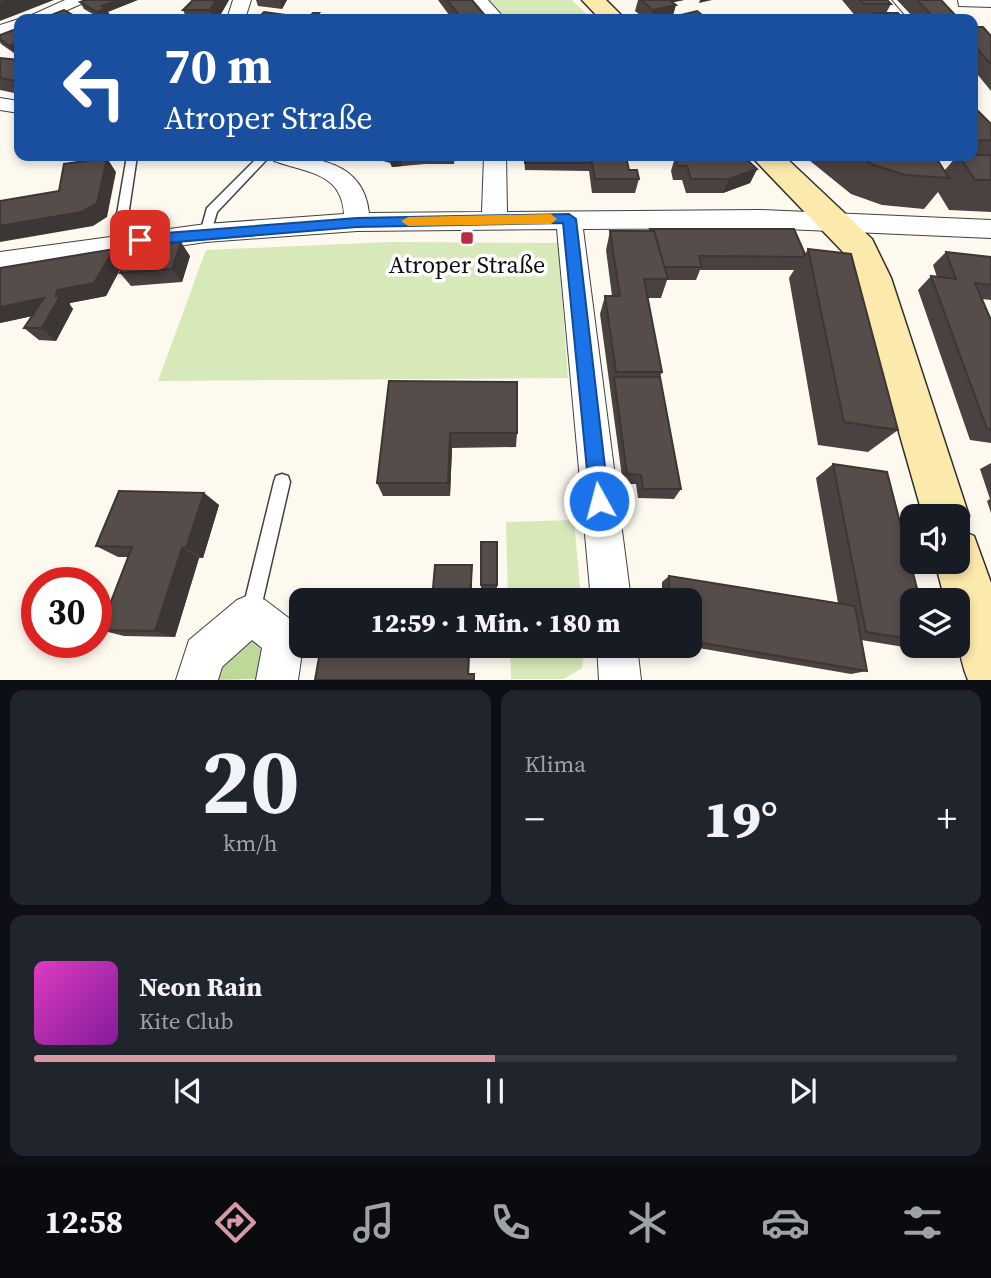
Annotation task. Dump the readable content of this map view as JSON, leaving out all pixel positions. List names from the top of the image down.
{
  "places": {
    "transit": ["Atroper Straße"]
  },
  "page": {
    "turn": ["70 m", "Atroper Straße"],
    "limit": "30",
    "trip": "12:59 · 1 Min. · 180 m",
    "tile": [
      ["20", "km/h"],
      "Klima"
    ],
    "heat": ["−", "19°", "+"],
    "song": ["Neon Rain", "Kite Club"],
    "tabs": "12:58"
  }
}
